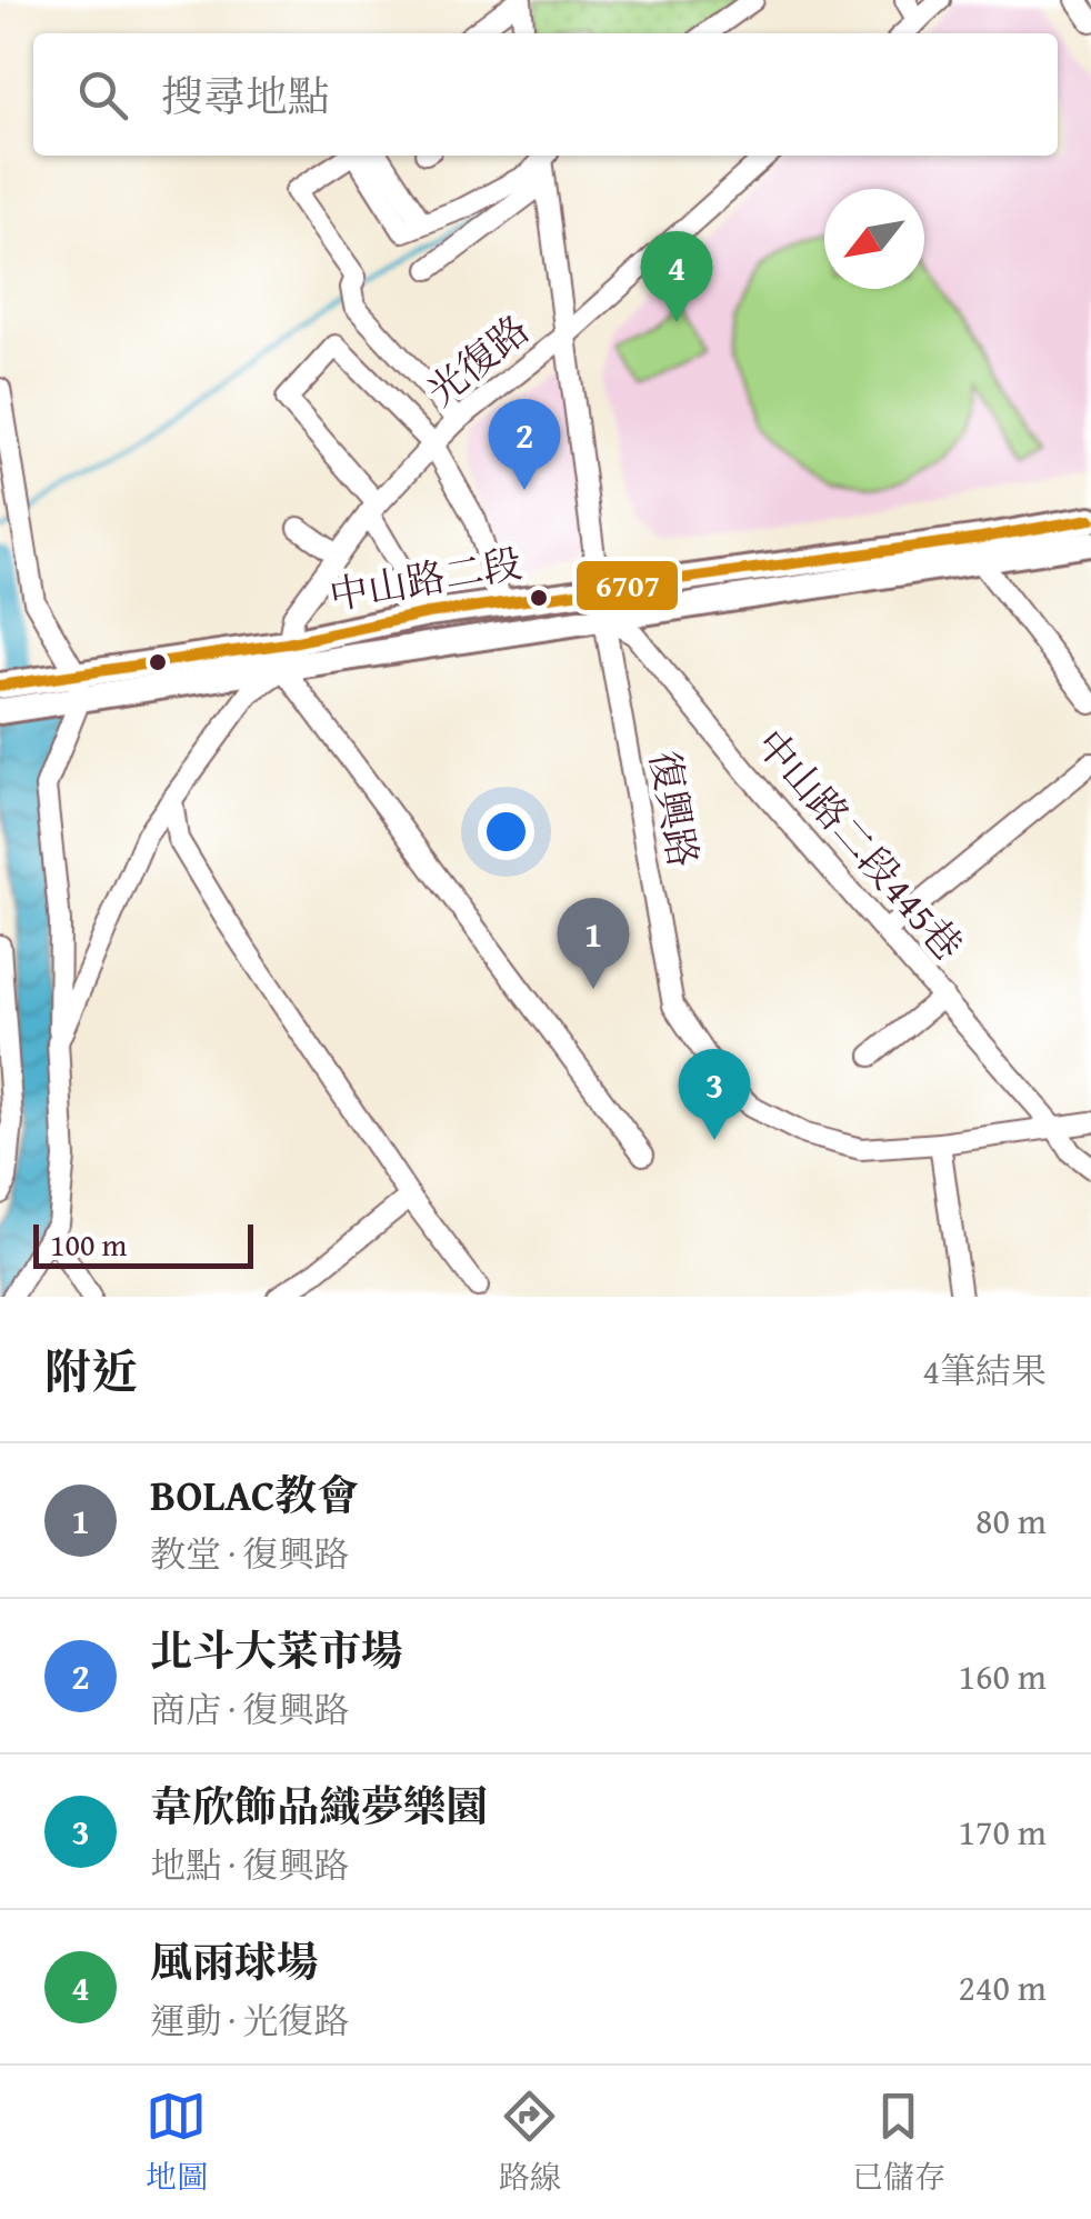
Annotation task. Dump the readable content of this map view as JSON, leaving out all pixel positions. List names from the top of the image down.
{
  "streets": {
    "main road": ["中山路二段"],
    "street": ["光復路", "復興路", "中山路二段445巷"]
  },
  "crossings": [
    ["光復路", "中山路二段"],
    ["光復路", "復興路"],
    ["中山路二段", "復興路"],
    ["中山路二段", "中山路二段445巷"],
    ["復興路", "中山路二段445巷"]
  ],
  "lines": ["transit line 6707"],
  "scale_bar": "100 m",
  "north": "bottom left",
  "page": {
    "search": "搜尋地點",
    "pins": [
      "4",
      "2",
      "1",
      "3"
    ],
    "scale": "100 m",
    "heading": ["附近", "4筆結果"],
    "list": [
      {
        "mark": "1",
        "name": "BOLAC教會",
        "note": "教堂 · 復興路",
        "value": "80 m"
      },
      {
        "mark": "2",
        "name": "北斗大菜市場",
        "note": "商店 · 復興路",
        "value": "160 m"
      },
      {
        "mark": "3",
        "name": "韋欣飾品織夢樂園",
        "note": "地點 · 復興路",
        "value": "170 m"
      },
      {
        "mark": "4",
        "name": "風雨球場",
        "note": "運動 · 光復路",
        "value": "240 m"
      }
    ],
    "nav": ["地圖", "路線", "已儲存"]
  }
}
